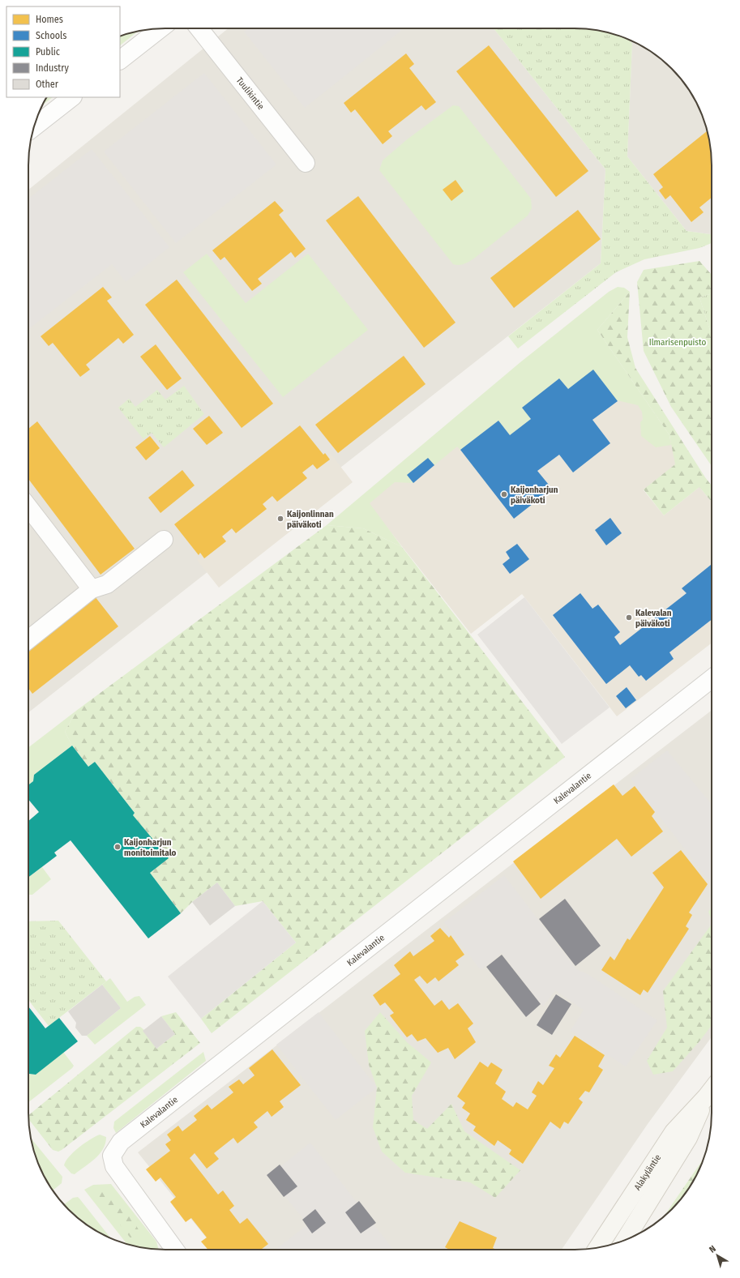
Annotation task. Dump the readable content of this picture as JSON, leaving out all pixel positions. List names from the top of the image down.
{
  "streets": {
    "main road": ["Alakyläntie"],
    "street": ["Tuulikintie", "Kalevalantie"]
  },
  "parks": ["Ilmarisenpuisto"],
  "places": [
    "Kaijonharjun päiväkoti",
    "Kaijonlinnan päiväkoti",
    "Kalevalan päiväkoti",
    "Kaijonharjun monitoimitalo"
  ],
  "legend": [
    "Homes",
    "Schools",
    "Public",
    "Industry",
    "Other"
  ],
  "north": "top left"
}
